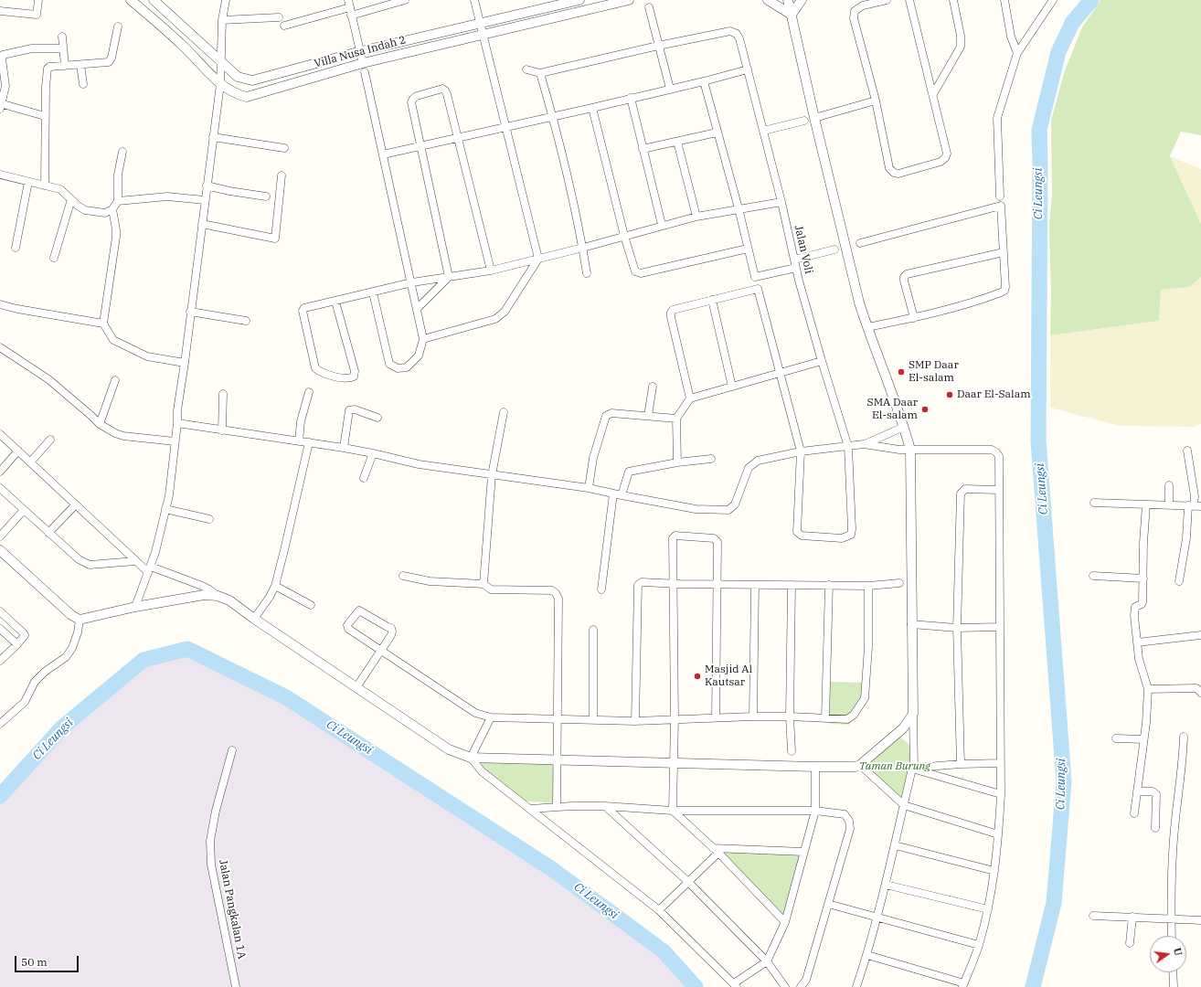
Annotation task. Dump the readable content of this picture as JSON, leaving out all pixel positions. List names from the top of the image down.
{
  "streets": {
    "street": ["Villa Nusa Indah 2", "Jalan Voli", "Jalan Pangkalan 1A"]
  },
  "water": ["Ci Leungsi"],
  "parks": ["Taman Burung"],
  "places": [
    "SMP Daar El-salam",
    "Daar El-Salam",
    "SMA Daar El-salam",
    "Masjid Al Kautsar"
  ],
  "scale_bar": "50 m",
  "north": "right"
}
